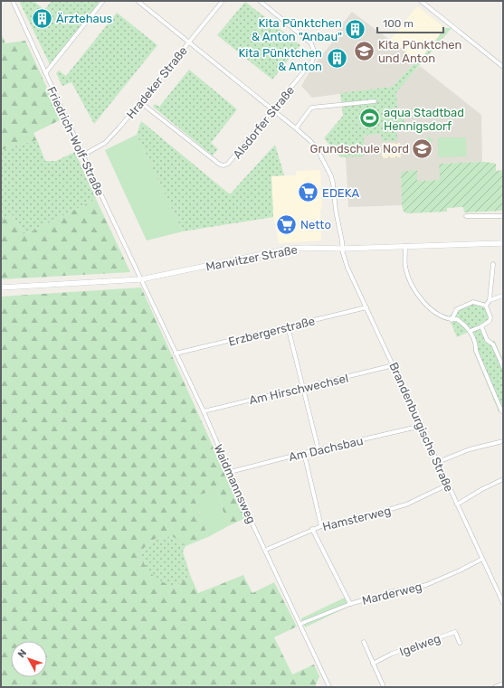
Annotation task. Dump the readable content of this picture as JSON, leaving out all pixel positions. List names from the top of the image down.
{
  "streets": {
    "main road": ["Marwitzer Straße"],
    "street": [
      "Hradeker Straße",
      "Alsdorfer Straße",
      "Friedrich-Wolf-Straße",
      "Erzbergerstraße",
      "Am Hirschwechsel",
      "Brandenburgische Straße",
      "Am Dachsbau",
      "Waidmannsweg",
      "Hamsterweg",
      "Marderweg",
      "Igelweg"
    ]
  },
  "crossings": [
    ["Hradeker Straße", "Alsdorfer Straße"],
    ["Hradeker Straße", "Friedrich-Wolf-Straße"],
    ["Hradeker Straße", "Brandenburgische Straße"],
    ["Alsdorfer Straße", "Brandenburgische Straße"],
    ["Friedrich-Wolf-Straße", "Marwitzer Straße"],
    ["Friedrich-Wolf-Straße", "Waidmannsweg"],
    ["Marwitzer Straße", "Brandenburgische Straße"],
    ["Marwitzer Straße", "Waidmannsweg"],
    ["Erzbergerstraße", "Brandenburgische Straße"],
    ["Erzbergerstraße", "Waidmannsweg"],
    ["Am Hirschwechsel", "Brandenburgische Straße"],
    ["Am Hirschwechsel", "Waidmannsweg"],
    ["Brandenburgische Straße", "Am Dachsbau"],
    ["Brandenburgische Straße", "Hamsterweg"],
    ["Brandenburgische Straße", "Marderweg"],
    ["Am Dachsbau", "Waidmannsweg"],
    ["Waidmannsweg", "Hamsterweg"],
    ["Waidmannsweg", "Marderweg"]
  ],
  "places": {
    "building": ["Ärztehaus", "Kita Pünktchen & Anton \"Anbau\"", "Kita Pünktchen & Anton"],
    "school or university": ["Kita Pünktchen und Anton", "Grundschule Nord"],
    "sports": ["aqua Stadtbad Hennigsdorf"],
    "supermarket": ["EDEKA", "Netto"]
  },
  "scale_bar": "100 m",
  "north": "top left"
}
